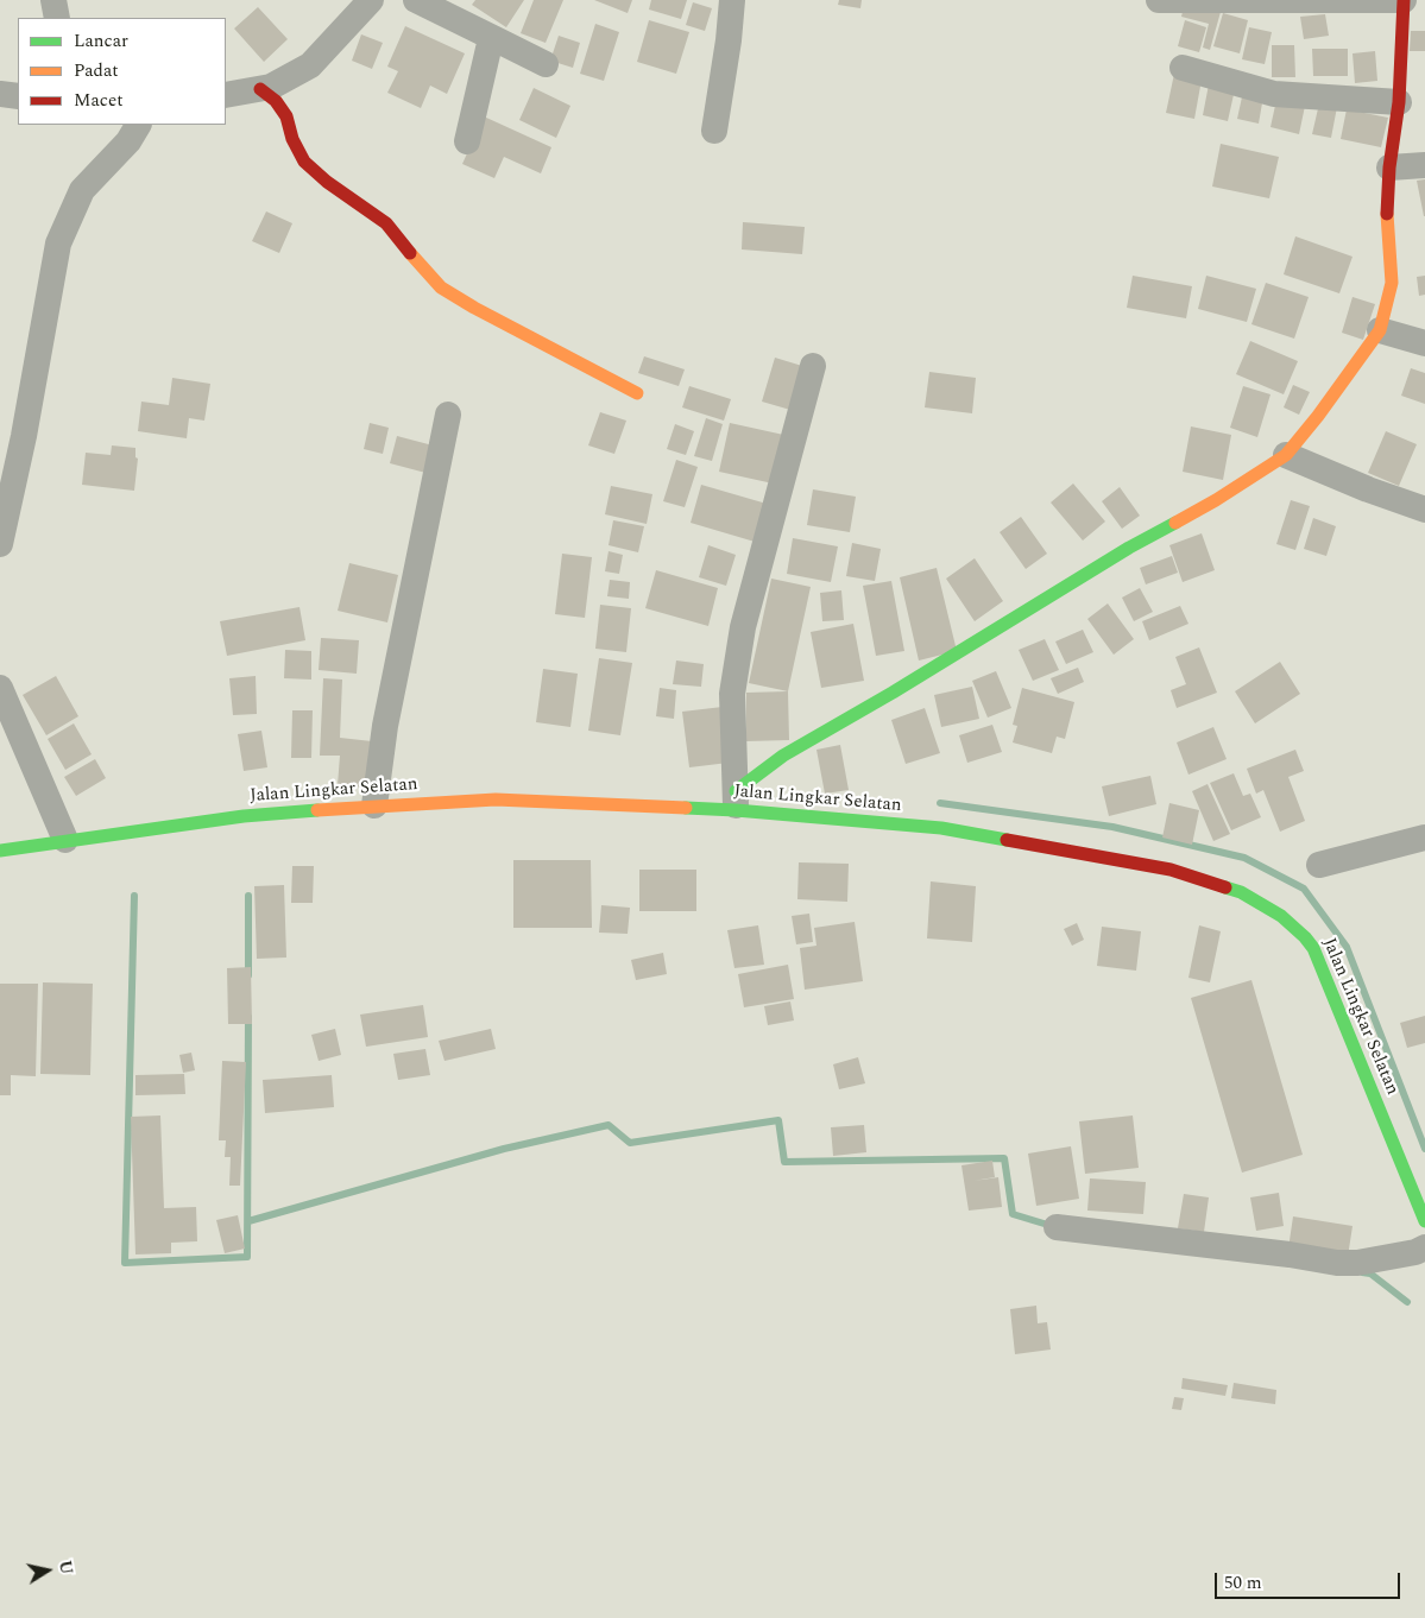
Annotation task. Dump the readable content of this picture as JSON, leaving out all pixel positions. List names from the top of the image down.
{
  "streets": {
    "main road": ["Jalan Lingkar Selatan"]
  },
  "legend": ["Lancar", "Padat", "Macet"],
  "scale_bar": "50 m",
  "north": "right"
}
